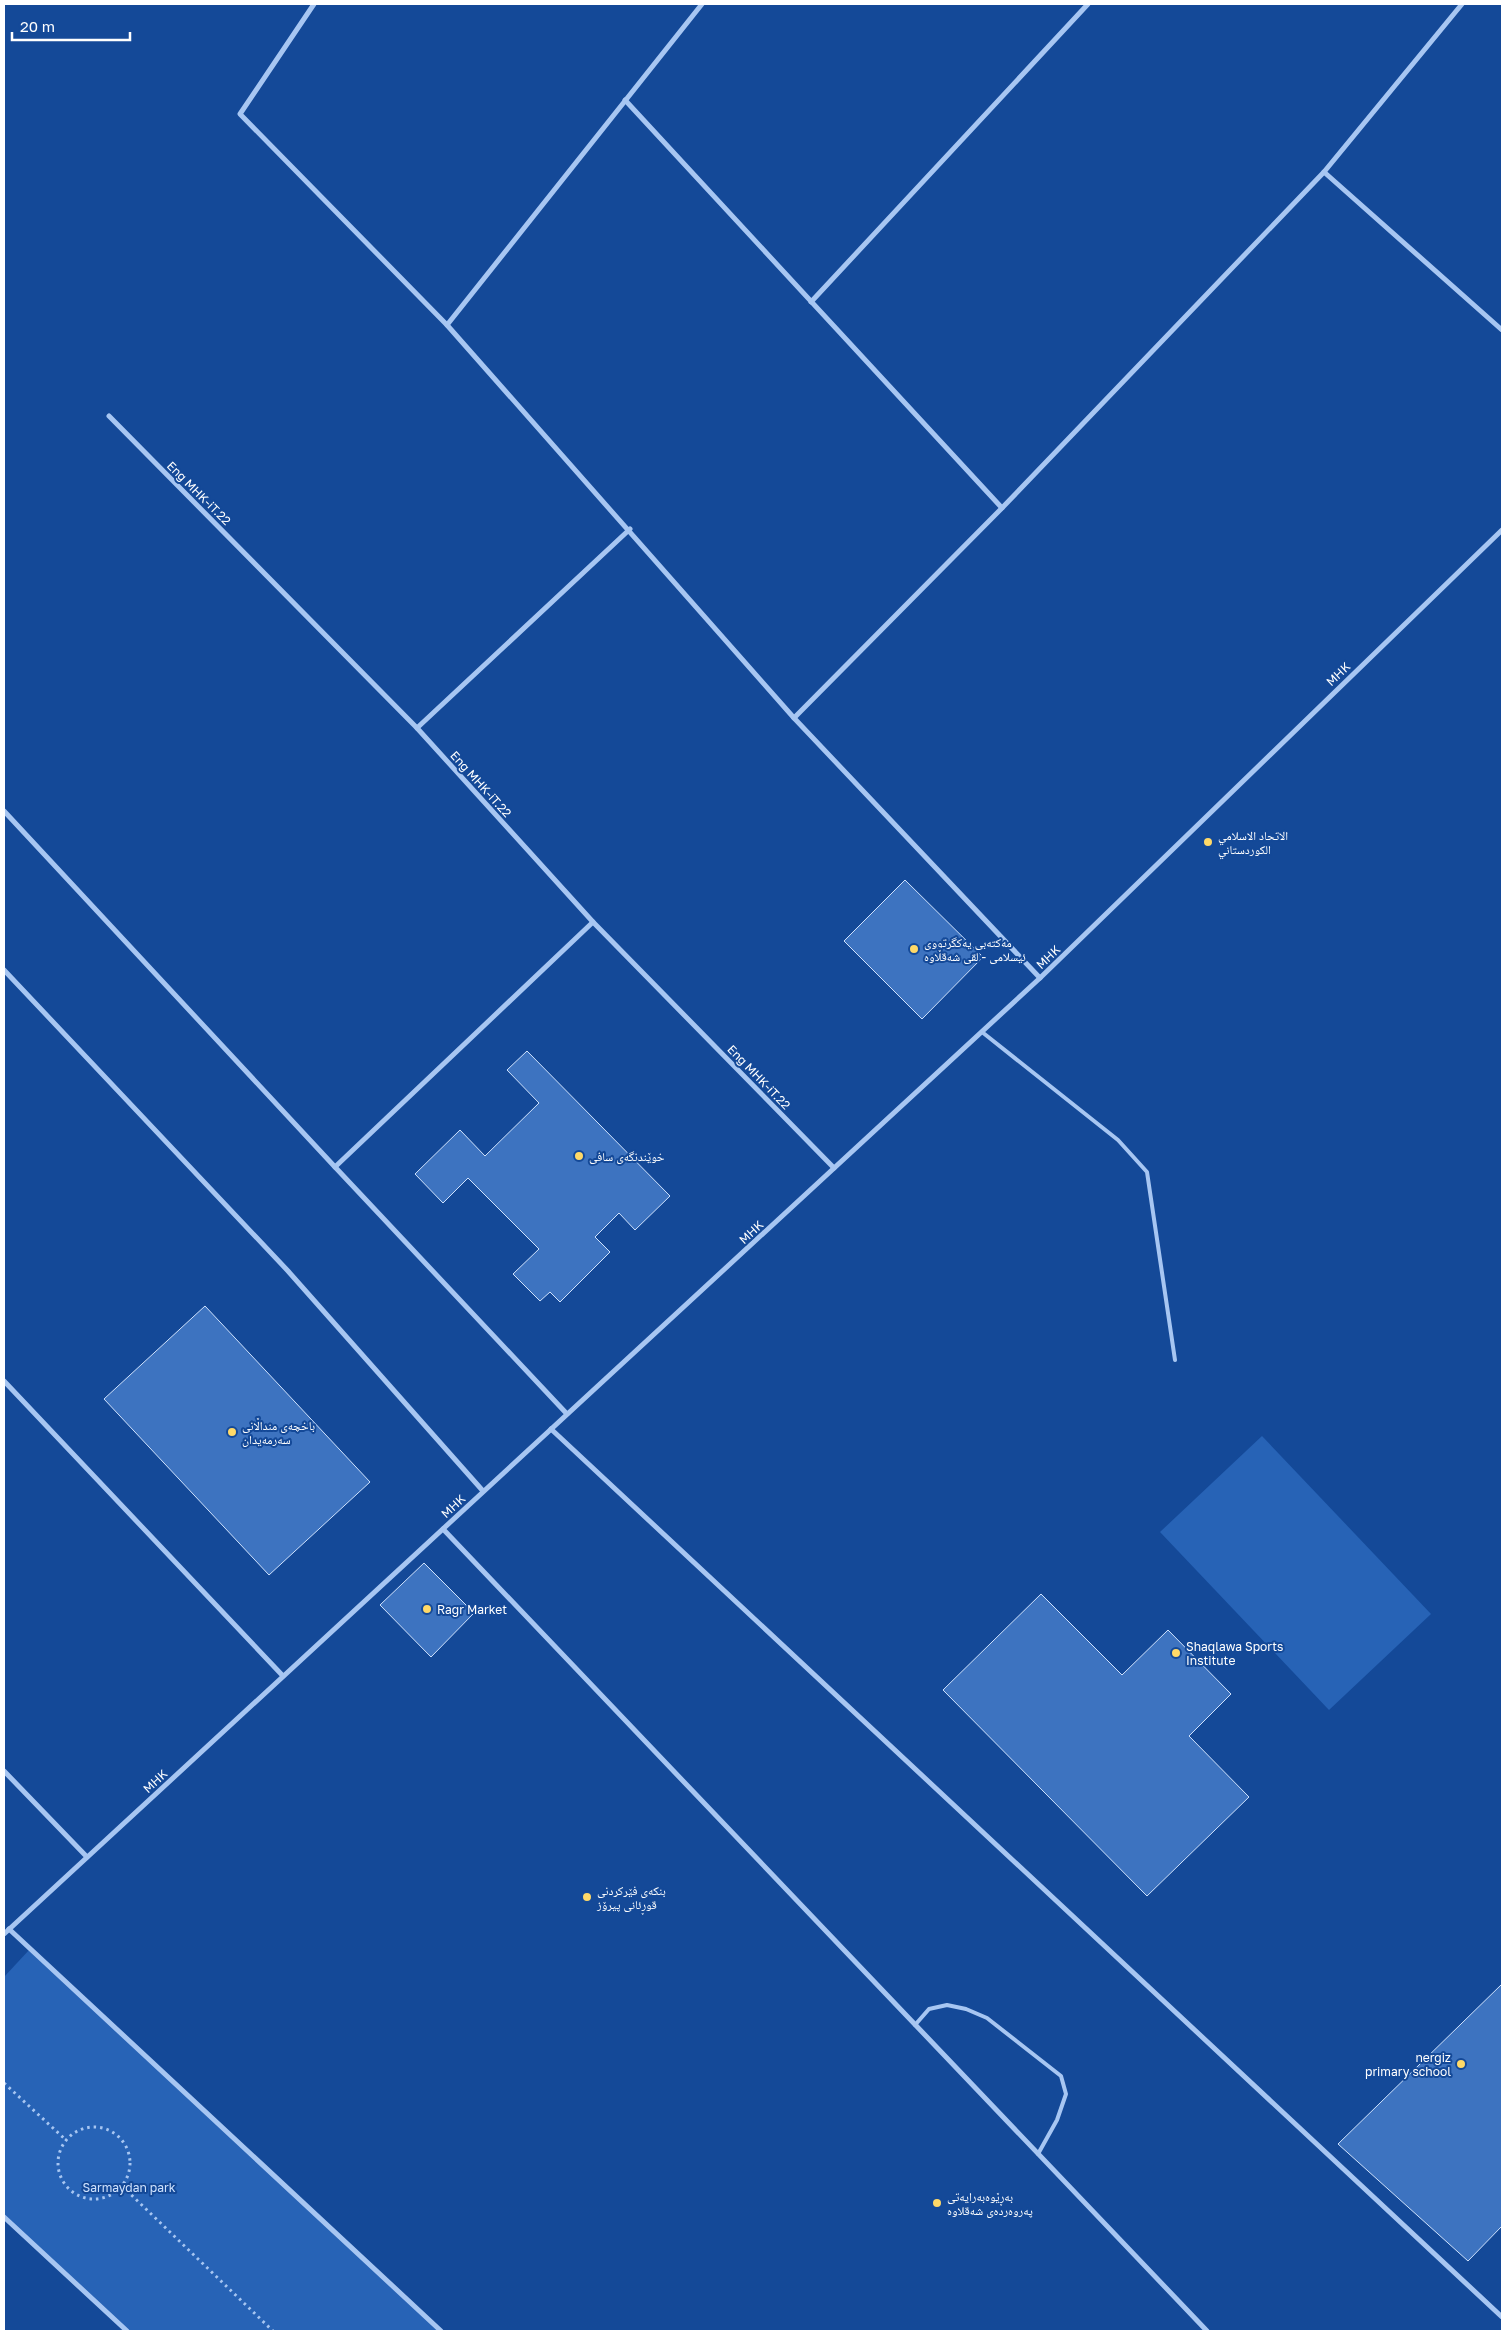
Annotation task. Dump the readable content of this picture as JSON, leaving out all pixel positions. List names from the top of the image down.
{
  "streets": {
    "street": ["Eng MHK-iT.22", "MHK"]
  },
  "crossings": [
    ["Eng MHK-iT.22", "MHK"]
  ],
  "parks": ["Sarmaydan park"],
  "places": [
    "الاتحاد الاسلامي الكوردستاني",
    "مەکتەبی یەکگرتووی ئیسلامی - لقی شەقڵاوە",
    "خوێندنگەی سافی",
    "باخچەی منداڵانی سەرمەیدان",
    "Ragr Market",
    "Shaqlawa Sports Institute",
    "بنکەی فێرکردنی قوڕئانی پیرۆز",
    "nergiz primary school",
    "بەڕێوەبەرایەتی پەروەردەی شەقلاوە"
  ],
  "scale_bar": "20 m"
}
